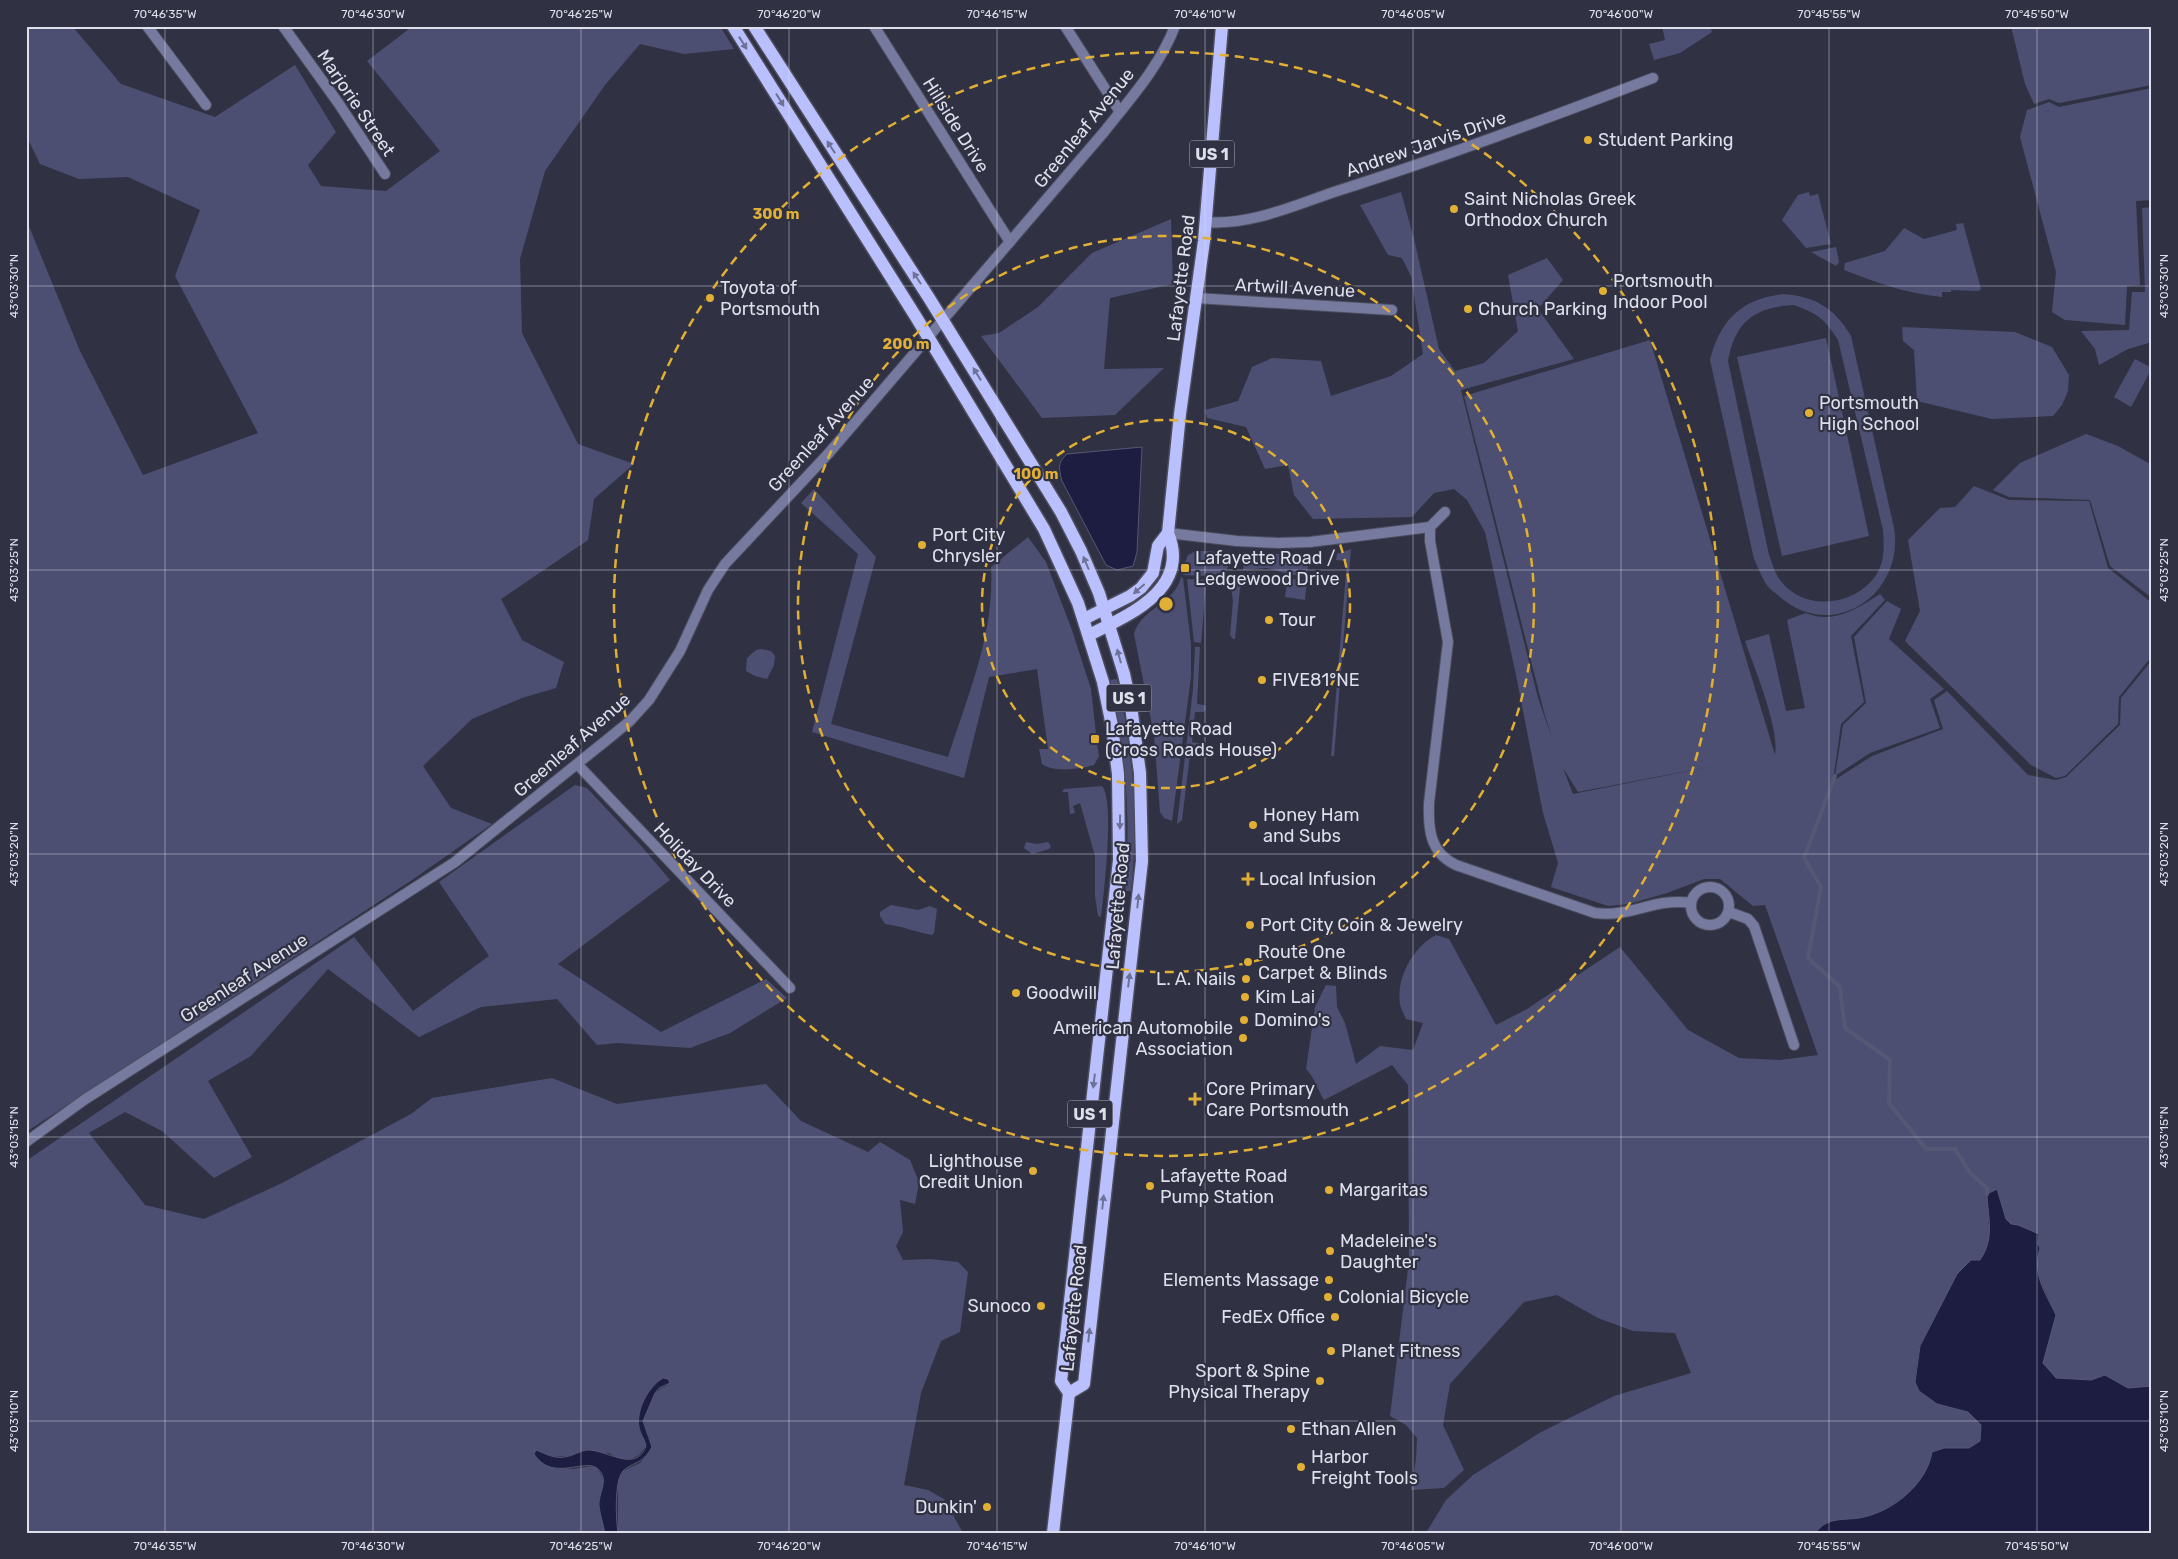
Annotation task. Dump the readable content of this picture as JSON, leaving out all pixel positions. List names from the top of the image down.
{
  "streets": {
    "main road": ["US 1", "Lafayette Road"],
    "street": [
      "Marjorie Street",
      "Hillside Drive",
      "Greenleaf Avenue",
      "Andrew Jarvis Drive",
      "Artwill Avenue",
      "Holiday Drive"
    ]
  },
  "crossings": [
    ["Hillside Drive", "Greenleaf Avenue"],
    ["Greenleaf Avenue", "Holiday Drive"],
    ["Andrew Jarvis Drive", "Lafayette Road"],
    ["Lafayette Road", "Artwill Avenue"]
  ],
  "places": {
    "other": [
      "Student Parking",
      "Saint Nicholas Greek Orthodox Church",
      "Portsmouth Indoor Pool",
      "Toyota of Portsmouth",
      "Church Parking",
      "Portsmouth High School",
      "Port City Chrysler",
      "Tour",
      "FIVE81°NE",
      "Honey Ham and Subs",
      "Port City Coin & Jewelry",
      "Route One Carpet & Blinds",
      "L. A. Nails",
      "Goodwill",
      "Kim Lai",
      "Domino's",
      "American Automobile Association",
      "Lighthouse Credit Union",
      "Lafayette Road Pump Station",
      "Margaritas",
      "Madeleine's Daughter",
      "Elements Massage",
      "Colonial Bicycle",
      "Sunoco",
      "FedEx Office",
      "Planet Fitness",
      "Sport & Spine Physical Therapy",
      "Ethan Allen",
      "Harbor Freight Tools",
      "Dunkin'"
    ],
    "transit": ["Lafayette Road / Ledgewood Drive", "Lafayette Road (Cross Roads House)"],
    "health": ["Local Infusion", "Core Primary Care Portsmouth"]
  },
  "coordinates": [
    "70°46'35\"W",
    "70°46'30\"W",
    "70°46'25\"W",
    "70°46'20\"W",
    "70°46'15\"W",
    "70°46'10\"W",
    "70°46'05\"W",
    "70°46'00\"W",
    "70°45'55\"W",
    "70°45'50\"W",
    "43°03'30\"N",
    "43°03'25\"N",
    "43°03'20\"N",
    "43°03'15\"N",
    "43°03'10\"N"
  ],
  "rings": ["300 m", "200 m", "100 m"]
}
